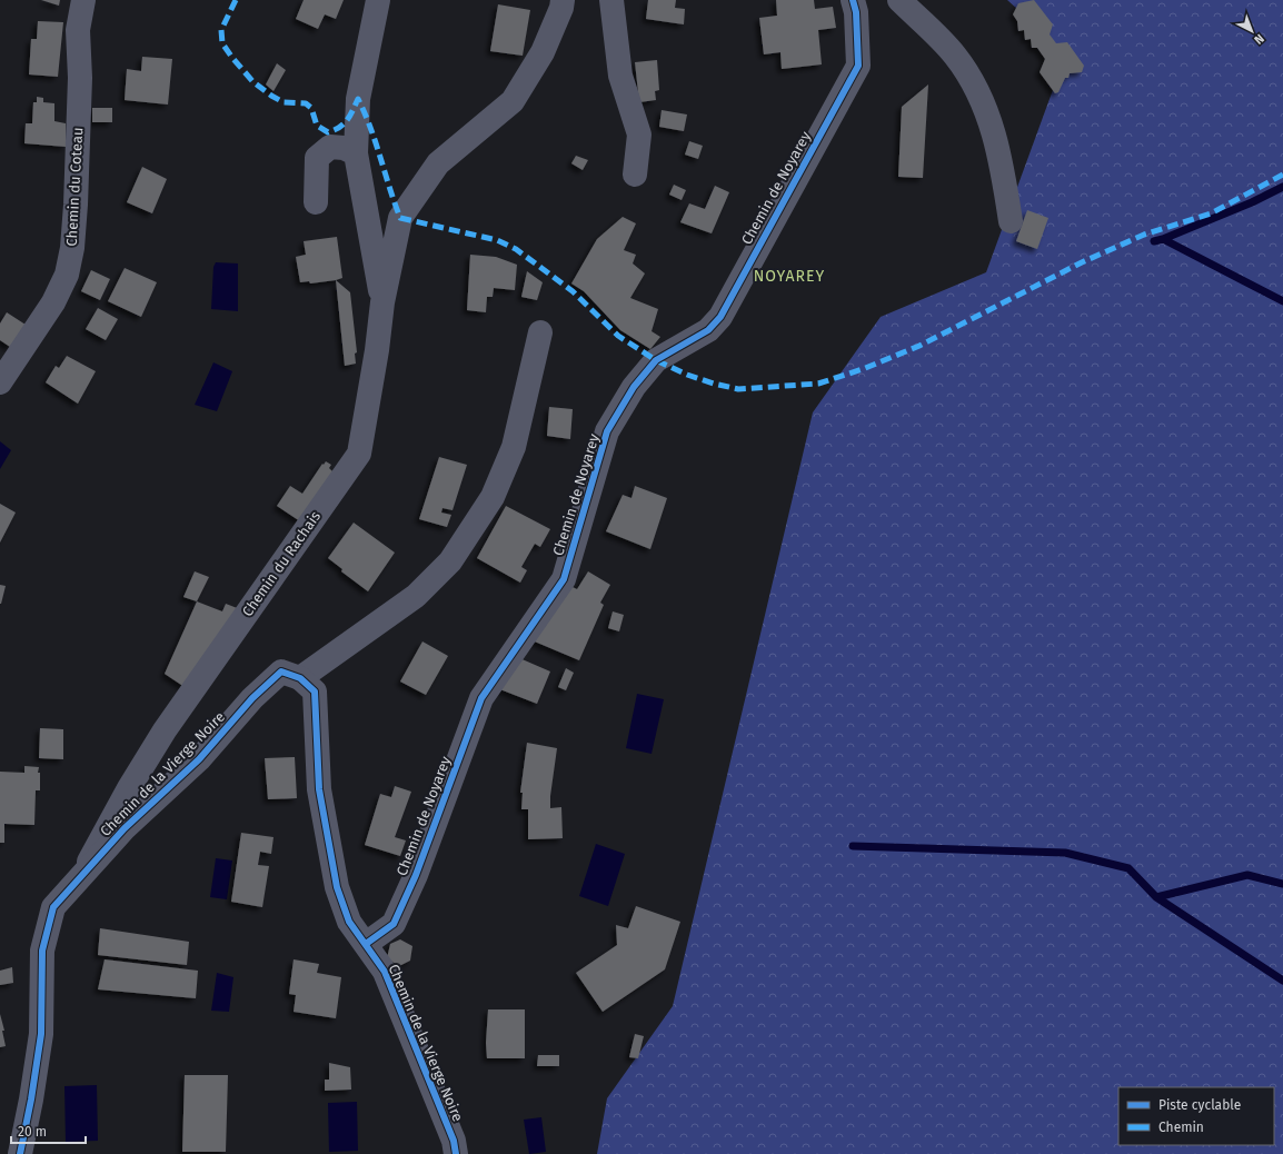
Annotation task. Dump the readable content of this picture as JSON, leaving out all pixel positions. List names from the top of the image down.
{
  "streets": {
    "street": [
      "Chemin du Coteau",
      "Chemin de Noyarey",
      "Chemin du Rachais",
      "Chemin de la Vierge Noire"
    ]
  },
  "crossings": [
    ["Chemin de Noyarey", "Chemin de la Vierge Noire"],
    ["Chemin du Rachais", "Chemin de la Vierge Noire"]
  ],
  "districts": ["NOYAREY"],
  "legend": ["Piste cyclable", "Chemin"],
  "scale_bar": "20 m",
  "north": "bottom right"
}
